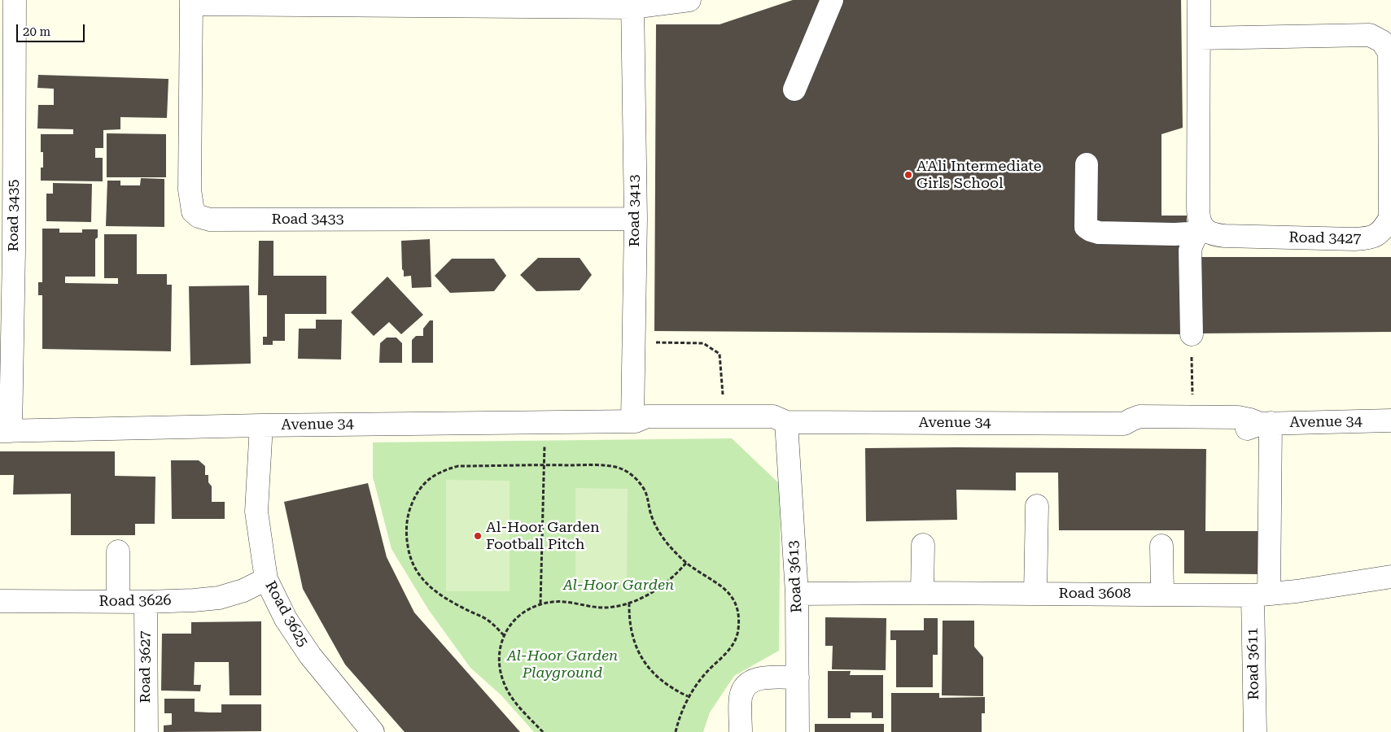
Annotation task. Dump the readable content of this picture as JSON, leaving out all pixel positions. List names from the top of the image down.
{
  "streets": {
    "street": [
      "Road 3413",
      "Road 3435",
      "Road 3433",
      "Road 3427",
      "Avenue 34",
      "Road 3613",
      "Road 3608",
      "Road 3626",
      "Road 3625",
      "Road 3611",
      "Road 3627"
    ]
  },
  "crossings": [
    ["Road 3413", "Road 3433"],
    ["Road 3413", "Avenue 34"],
    ["Road 3435", "Avenue 34"],
    ["Avenue 34", "Road 3613"],
    ["Avenue 34", "Road 3625"],
    ["Avenue 34", "Road 3611"],
    ["Road 3613", "Road 3608"],
    ["Road 3608", "Road 3611"],
    ["Road 3626", "Road 3625"],
    ["Road 3626", "Road 3627"]
  ],
  "parks": ["Al-Hoor Garden", "Al-Hoor Garden Playground"],
  "places": ["A'Ali Intermediate Girls School", "Al-Hoor Garden Football Pitch"],
  "scale_bar": "20 m"
}
